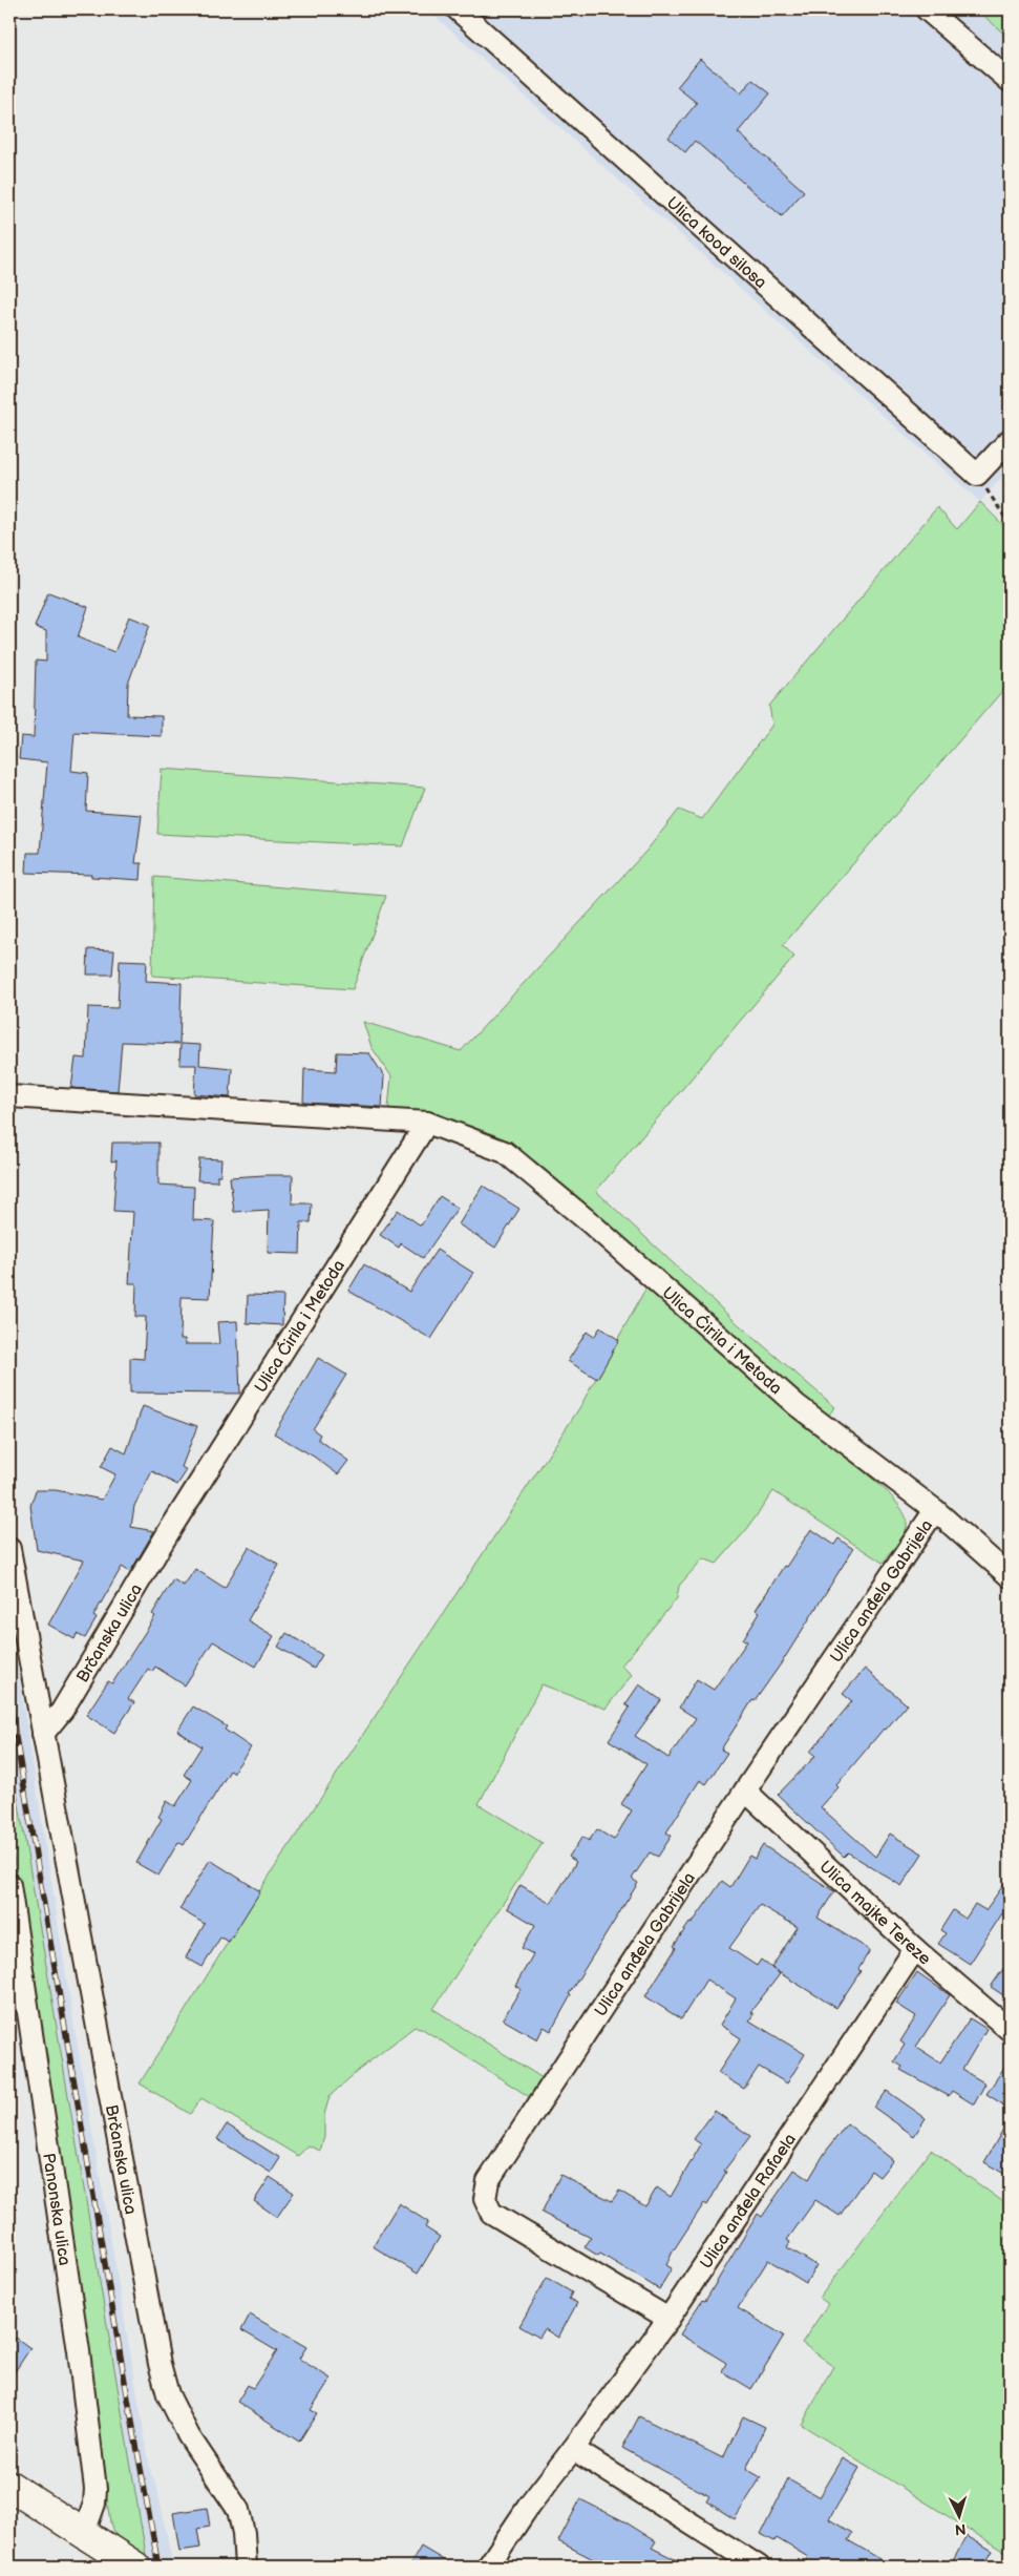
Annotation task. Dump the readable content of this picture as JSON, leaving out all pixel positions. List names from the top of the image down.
{
  "streets": {
    "street": [
      "Ulica kood silosa",
      "Ulica Ćirila i Metoda",
      "Ulica anđela Gabrijela",
      "Brčanska ulica",
      "Ulica majke Tereze",
      "Ulica anđela Rafaela",
      "Panonska ulica"
    ]
  },
  "crossings": [
    ["Ulica Ćirila i Metoda", "Ulica anđela Gabrijela"],
    ["Ulica Ćirila i Metoda", "Brčanska ulica"],
    ["Ulica anđela Gabrijela", "Ulica majke Tereze"],
    ["Ulica anđela Gabrijela", "Ulica anđela Rafaela"],
    ["Ulica majke Tereze", "Ulica anđela Rafaela"]
  ],
  "north": "bottom"
}
